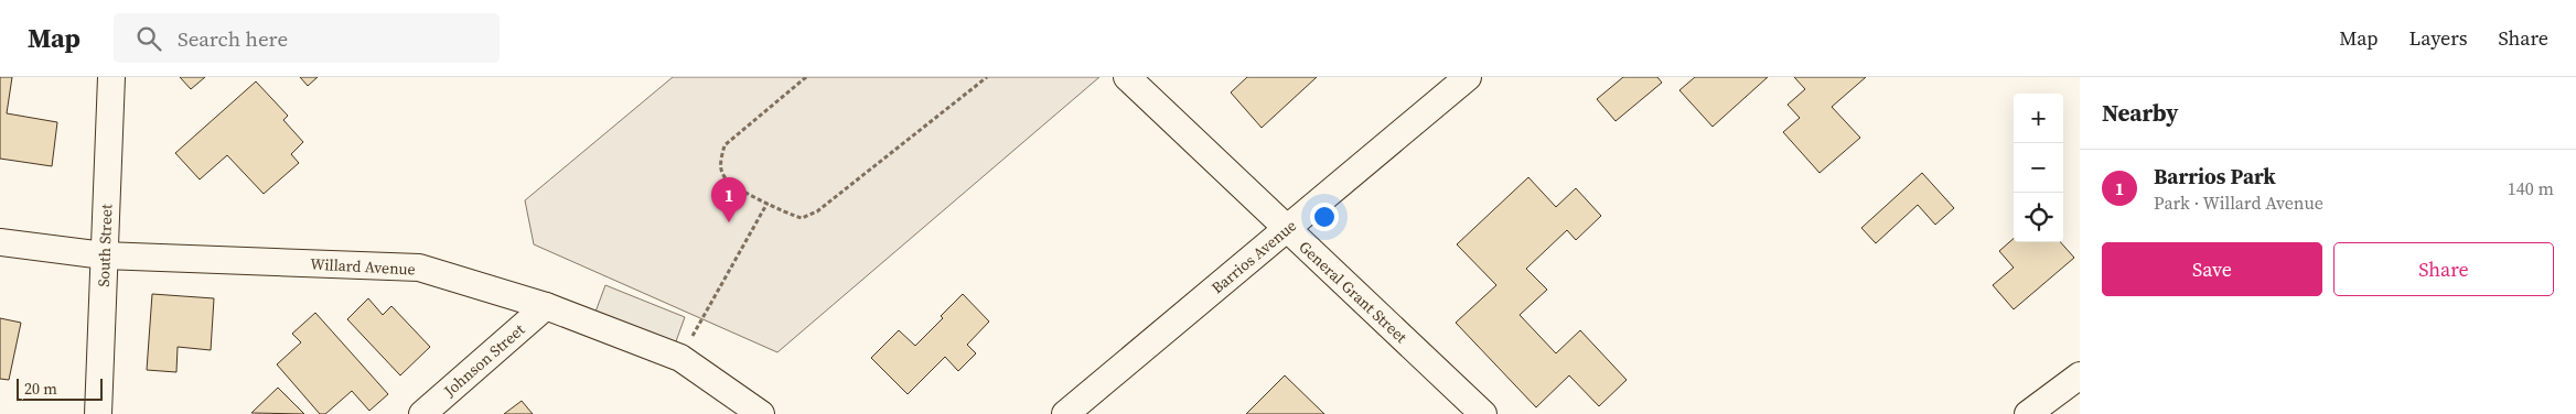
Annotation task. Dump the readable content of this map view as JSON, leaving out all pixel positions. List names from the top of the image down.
{
  "streets": {
    "street": [
      "South Street",
      "Barrios Avenue",
      "Willard Avenue",
      "General Grant Street",
      "Johnson Street"
    ]
  },
  "crossings": [
    ["South Street", "Willard Avenue"],
    ["Barrios Avenue", "General Grant Street"],
    ["Willard Avenue", "Johnson Street"]
  ],
  "scale_bar": "20 m",
  "page": {
    "header": "Map",
    "search": "Search here",
    "nav": ["Map", "Layers", "Share"],
    "heading": "Nearby",
    "map_buttons": ["+", "−"],
    "list": [
      {
        "mark": "1",
        "name": "Barrios Park",
        "note": "Park · Willard Avenue",
        "value": "140 m"
      }
    ],
    "pins": "1",
    "buttons": ["Save", "Share"],
    "scale": "20 m"
  }
}
